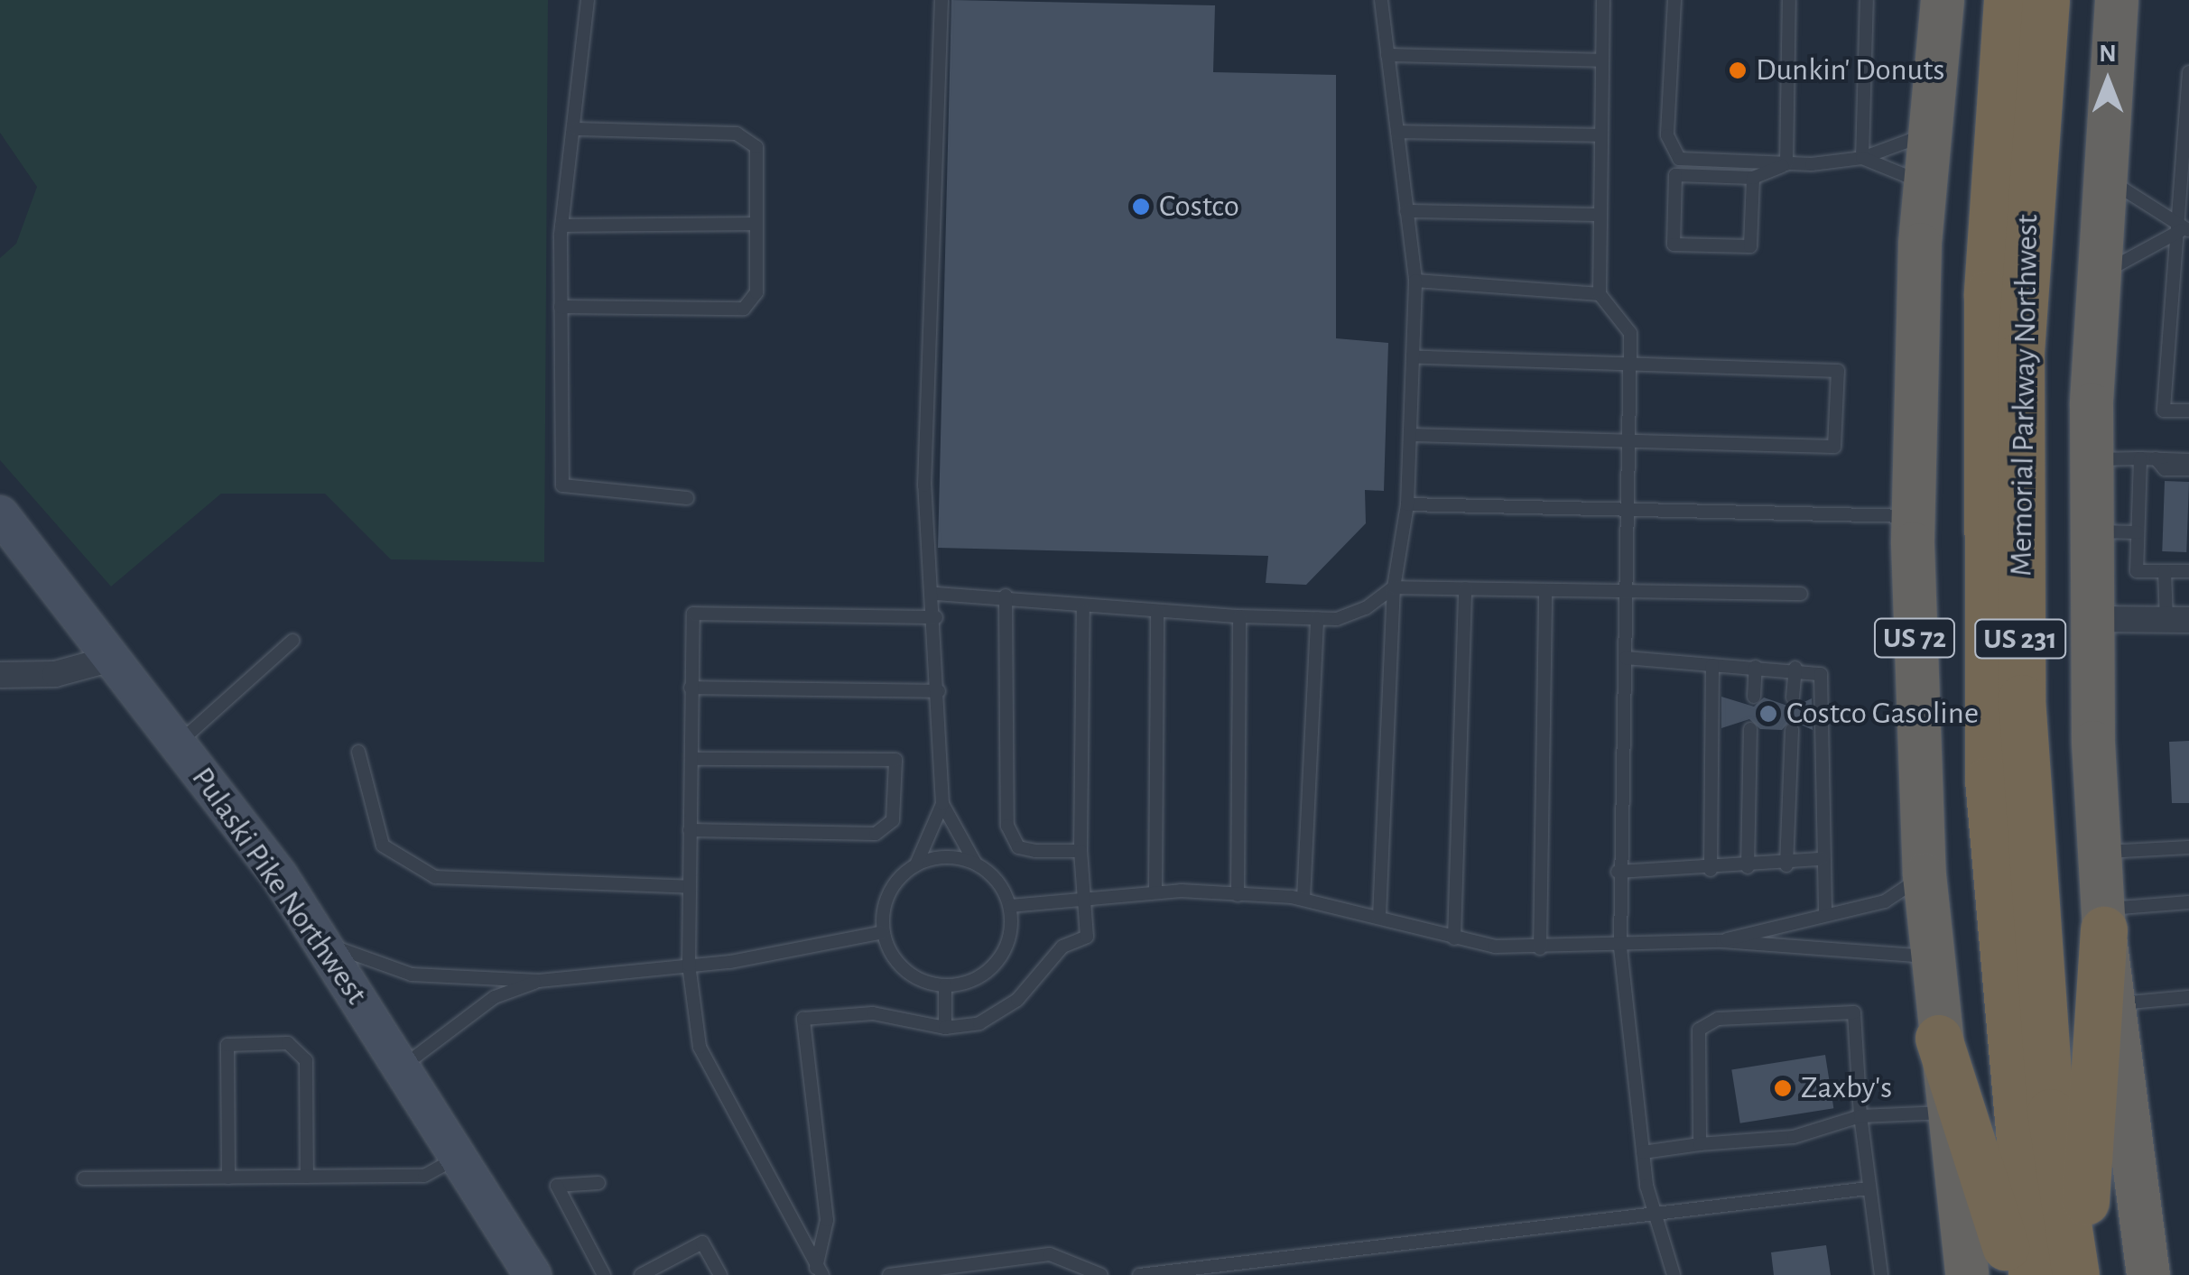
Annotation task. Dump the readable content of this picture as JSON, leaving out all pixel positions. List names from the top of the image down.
{
  "streets": {
    "highway": ["Memorial Parkway Northwest", "US 72", "US 231"],
    "main road": ["Pulaski Pike Northwest"]
  },
  "places": [
    "Dunkin' Donuts",
    "Costco",
    "Costco Gasoline",
    "Zaxby's"
  ],
  "north": "top"
}
